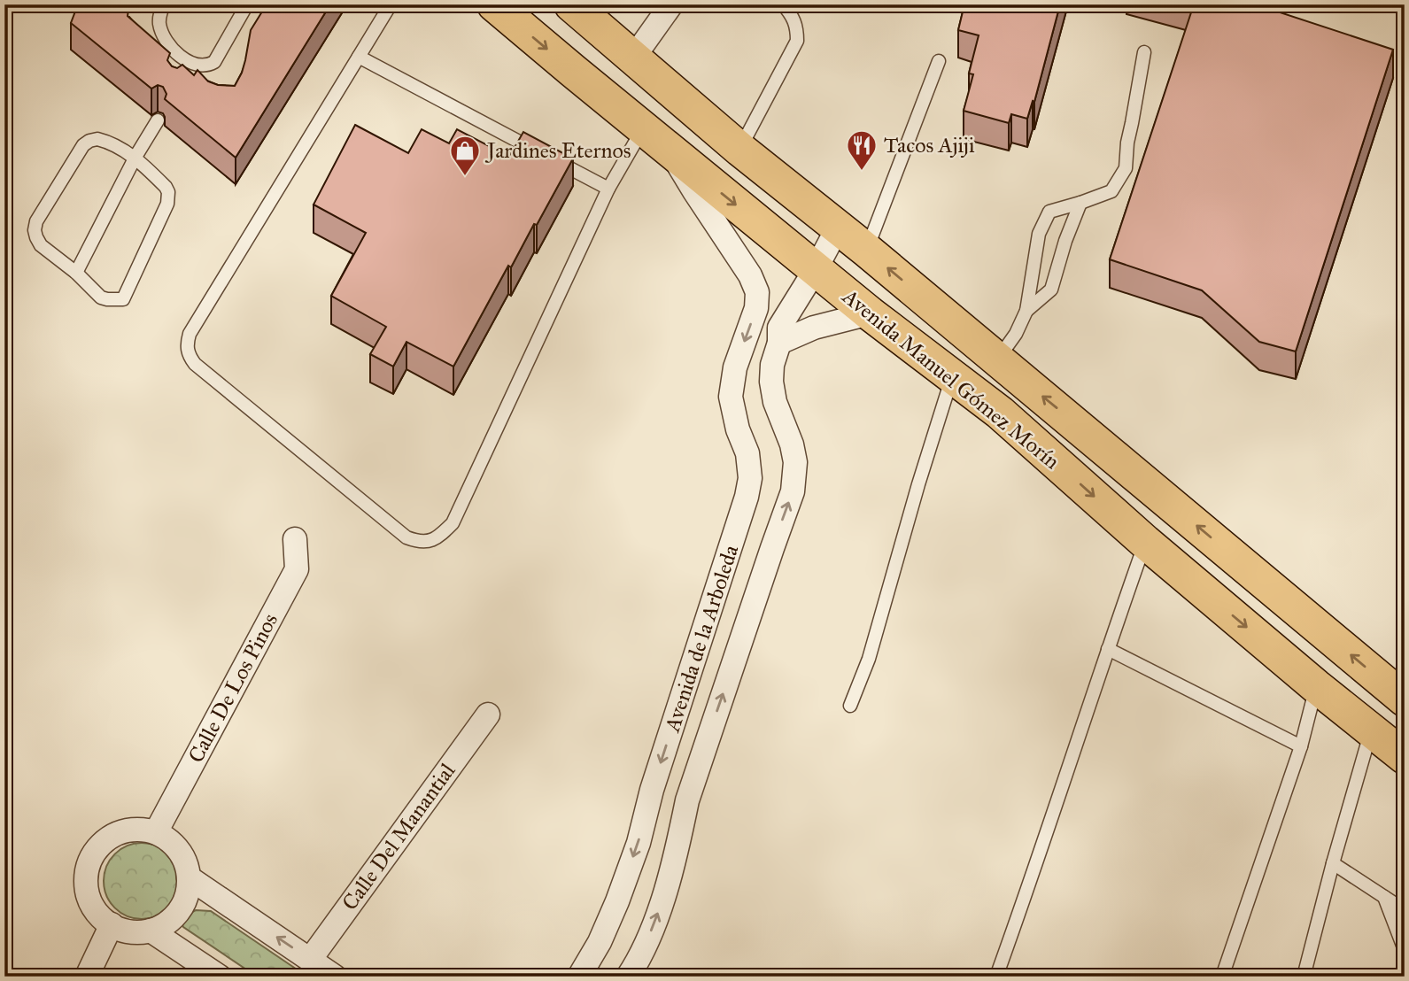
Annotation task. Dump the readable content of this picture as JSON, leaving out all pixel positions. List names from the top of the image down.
{
  "streets": {
    "main road": ["Avenida Manuel Gómez Morín"],
    "street": ["Avenida de la Arboleda", "Calle De Los Pinos", "Calle Del Manantial"]
  },
  "crossings": [
    ["Avenida Manuel Gómez Morín", "Avenida de la Arboleda"]
  ],
  "places": {
    "restaurant": ["Tacos Ajiji"],
    "shop": ["Jardines Eternos"]
  }
}
